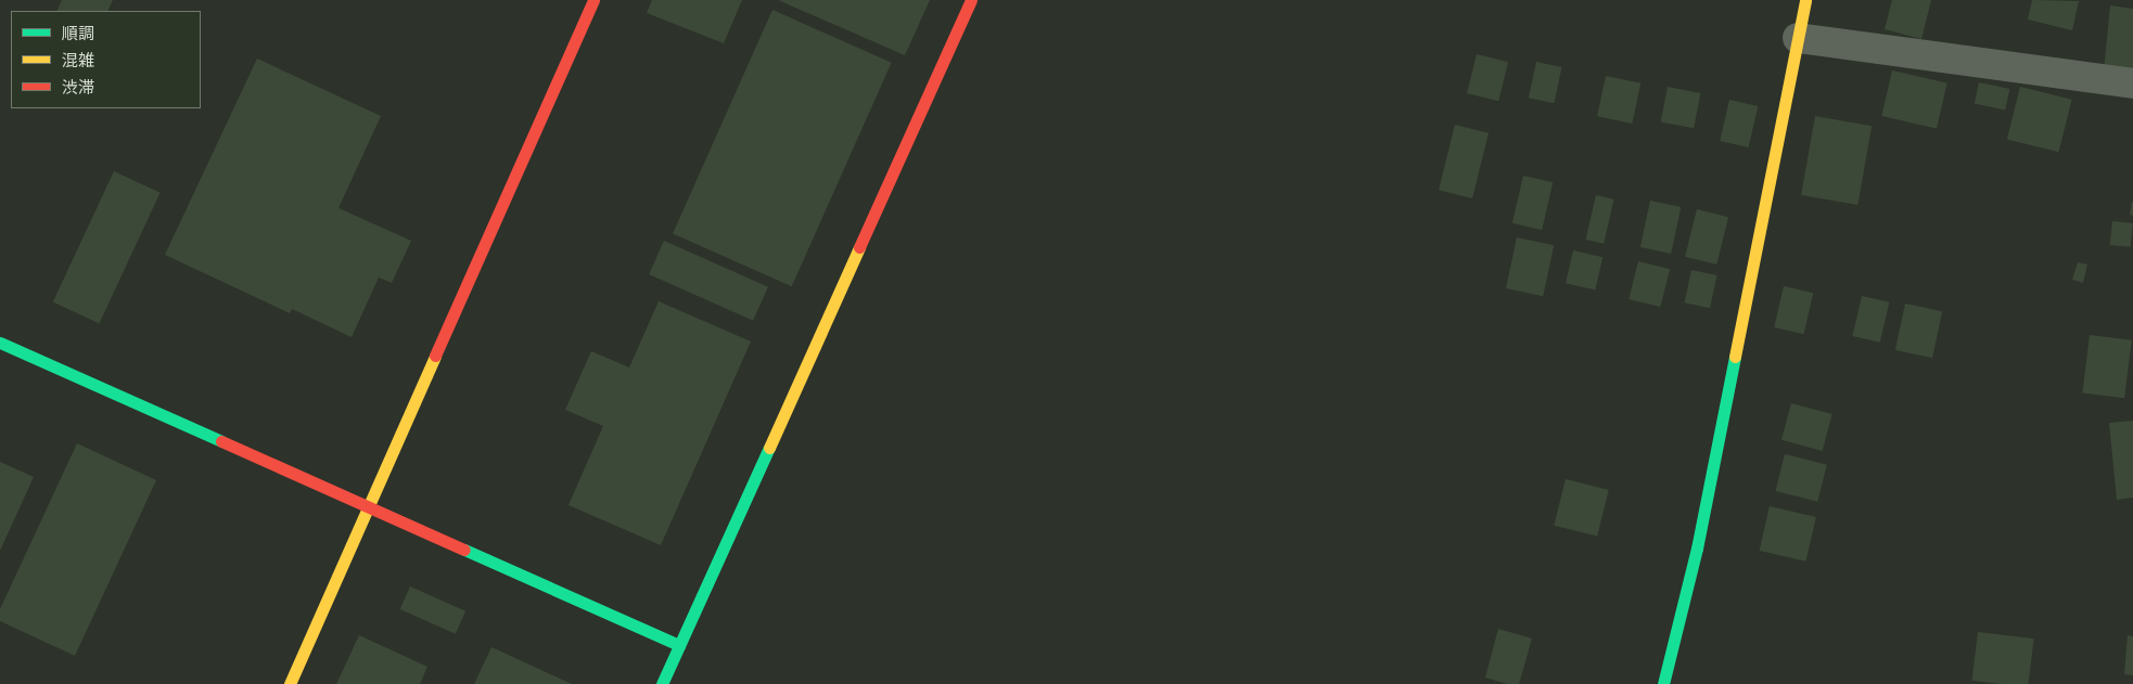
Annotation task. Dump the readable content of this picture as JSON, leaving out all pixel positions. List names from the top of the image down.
{
  "legend": ["順調", "混雑", "渋滞"]
}
